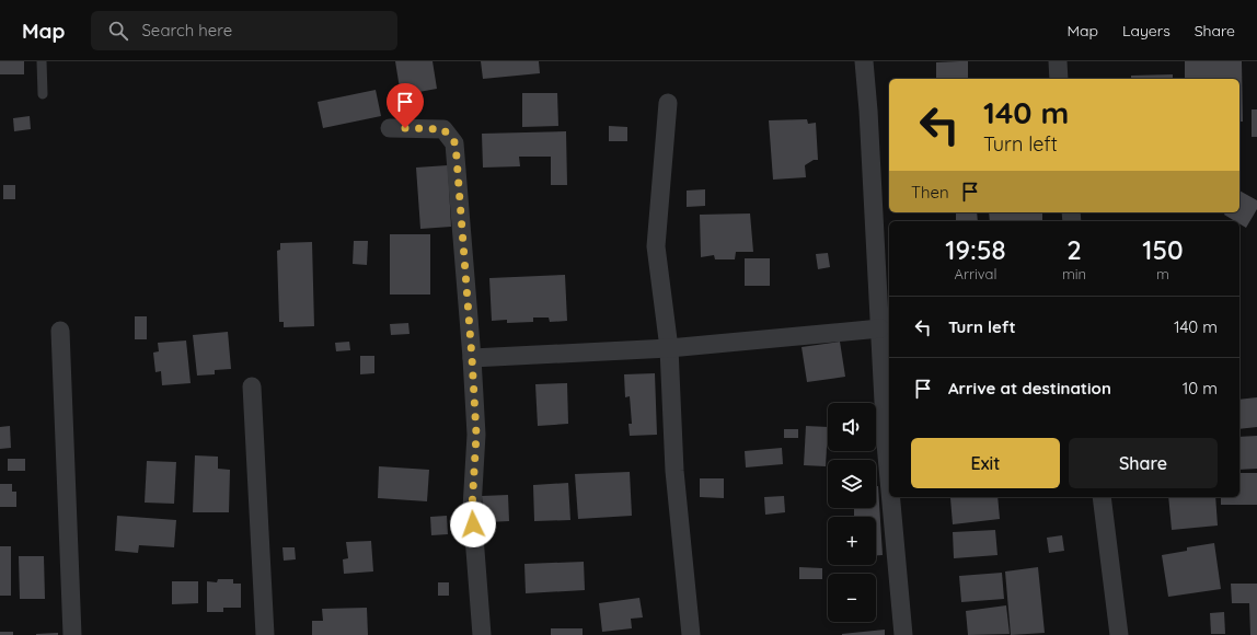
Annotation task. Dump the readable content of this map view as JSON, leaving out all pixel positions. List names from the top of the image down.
{
  "page": {
    "header": "Map",
    "search": "Search here",
    "nav": ["Map", "Layers", "Share"],
    "turn": ["140 m", "Turn left"],
    "then": "Then",
    "eta": [
      "19:58",
      "Arrival",
      "2",
      "min",
      "150",
      "m"
    ],
    "list": [
      {
        "name": "Turn left",
        "value": "140 m"
      },
      {
        "name": "Arrive at destination",
        "value": "10 m"
      }
    ],
    "map_buttons": ["+", "−"],
    "buttons": ["Exit", "Share"]
  }
}
